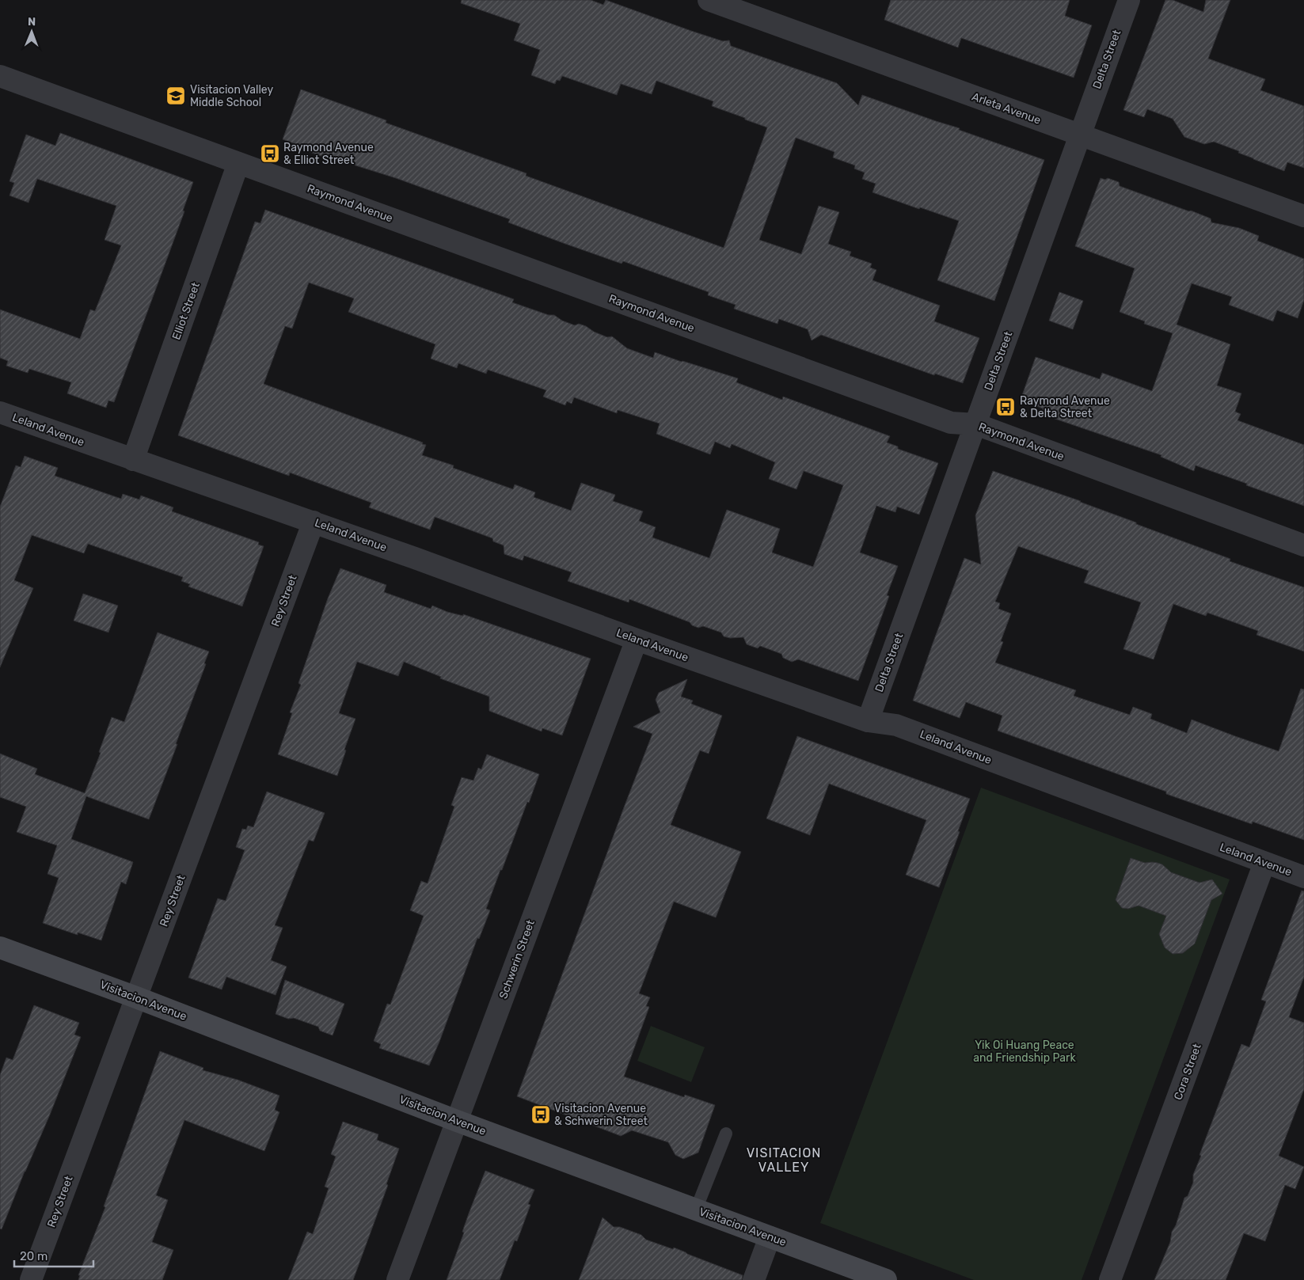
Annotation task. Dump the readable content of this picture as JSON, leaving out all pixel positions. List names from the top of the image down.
{
  "streets": {
    "street": [
      "Delta Street",
      "Arleta Avenue",
      "Raymond Avenue",
      "Elliot Street",
      "Leland Avenue",
      "Rey Street",
      "Schwerin Street",
      "Visitacion Avenue",
      "Cora Street"
    ]
  },
  "crossings": [
    ["Delta Street", "Arleta Avenue"],
    ["Delta Street", "Raymond Avenue"],
    ["Delta Street", "Leland Avenue"],
    ["Raymond Avenue", "Elliot Street"],
    ["Elliot Street", "Leland Avenue"],
    ["Leland Avenue", "Rey Street"],
    ["Leland Avenue", "Schwerin Street"],
    ["Leland Avenue", "Cora Street"],
    ["Rey Street", "Visitacion Avenue"],
    ["Schwerin Street", "Visitacion Avenue"]
  ],
  "districts": ["VISITACION VALLEY"],
  "parks": ["Yik Oi Huang Peace and Friendship Park"],
  "places": {
    "school or university": ["Visitacion Valley Middle School"],
    "bus stop": ["Raymond Avenue & Elliot Street", "Raymond Avenue & Delta Street", "Visitacion Avenue & Schwerin Street"]
  },
  "scale_bar": "20 m",
  "north": "top"
}
